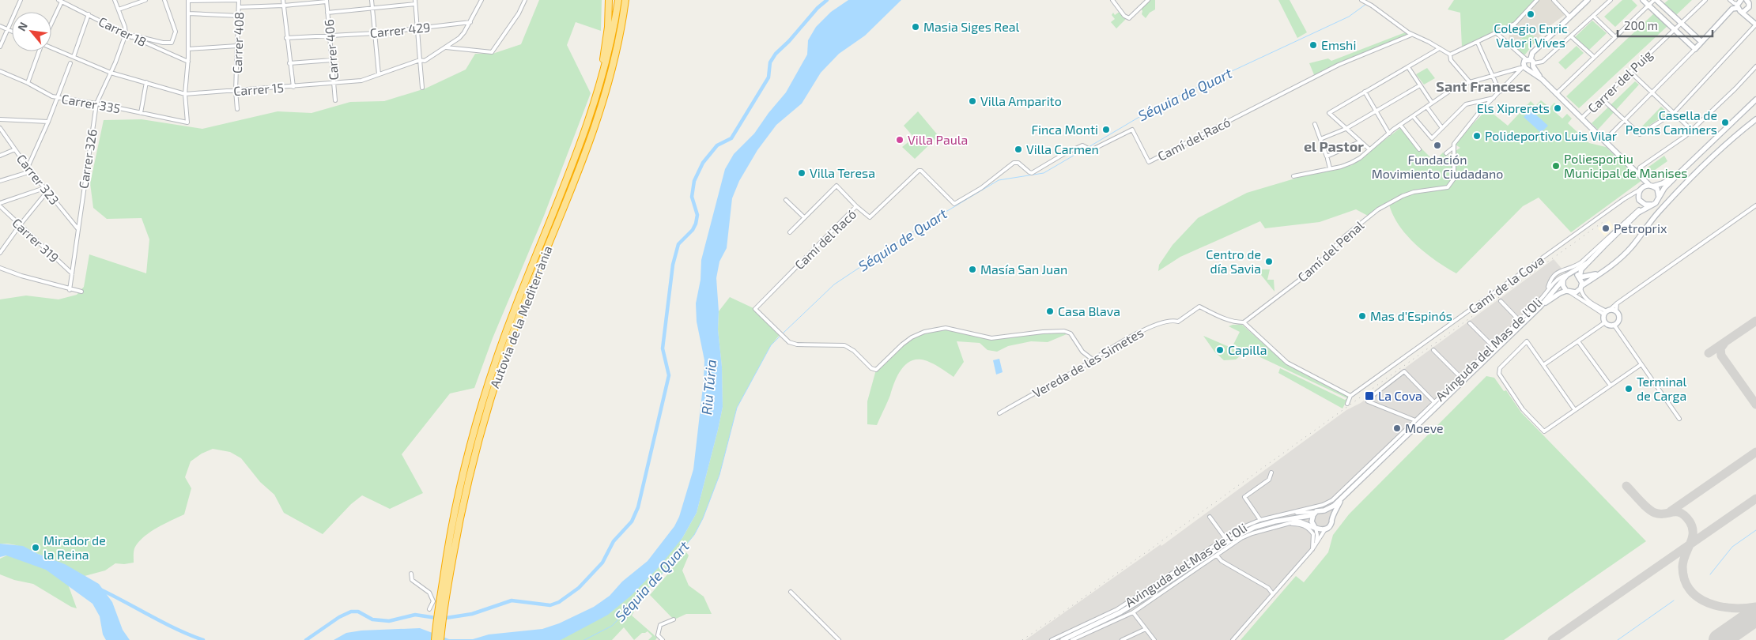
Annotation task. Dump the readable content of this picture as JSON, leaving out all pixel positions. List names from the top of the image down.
{
  "streets": {
    "highway": ["Autovia de la Mediterrània"],
    "street": [
      "Carrer 429",
      "Carrer 18",
      "Carrer 408",
      "Carrer 406",
      "Carrer del Puig",
      "Carrer 15",
      "Carrer 335",
      "Camí del Racó",
      "Carrer 326",
      "Carrer 323",
      "Carrer 319",
      "Camí del Penal",
      "Camí de la Cova",
      "Avinguda del Mas de l'Oli",
      "Vereda de les Simetes"
    ]
  },
  "crossings": [
    ["Carrer 429", "Carrer 406"],
    ["Carrer 429", "Carrer 15"],
    ["Carrer 18", "Carrer 326"],
    ["Carrer 408", "Carrer 15"],
    ["Carrer 406", "Carrer 15"],
    ["Carrer 15", "Carrer 335"],
    ["Carrer 15", "Carrer 326"],
    ["Carrer 335", "Carrer 326"],
    ["Camí del Racó", "Vereda de les Simetes"],
    ["Carrer 326", "Carrer 323"],
    ["Carrer 326", "Carrer 319"],
    ["Camí del Penal", "Vereda de les Simetes"]
  ],
  "districts": ["Sant Francesc", "el Pastor"],
  "water": ["Séquia de Quart", "Riu Túria"],
  "places": {
    "other": [
      "Colegio Enric Valor i Vives",
      "Masia Siges Real",
      "Emshi",
      "Villa Amparito",
      "Els Xiprerets",
      "Casella de Peons Caminers",
      "Finca Monti",
      "Polideportivo Luis Vilar",
      "Villa Paula",
      "Fundación Movimiento Ciudadano",
      "Villa Carmen",
      "Poliesportiu Municipal de Manises",
      "Villa Teresa",
      "Petroprix",
      "Centro de día Savia",
      "Masía San Juan",
      "Casa Blava",
      "Mas d'Espinós",
      "Capilla",
      "Terminal de Carga",
      "Moeve",
      "Mirador de la Reina"
    ],
    "transit": ["La Cova"]
  },
  "scale_bar": "200 m",
  "north": "top left"
}
